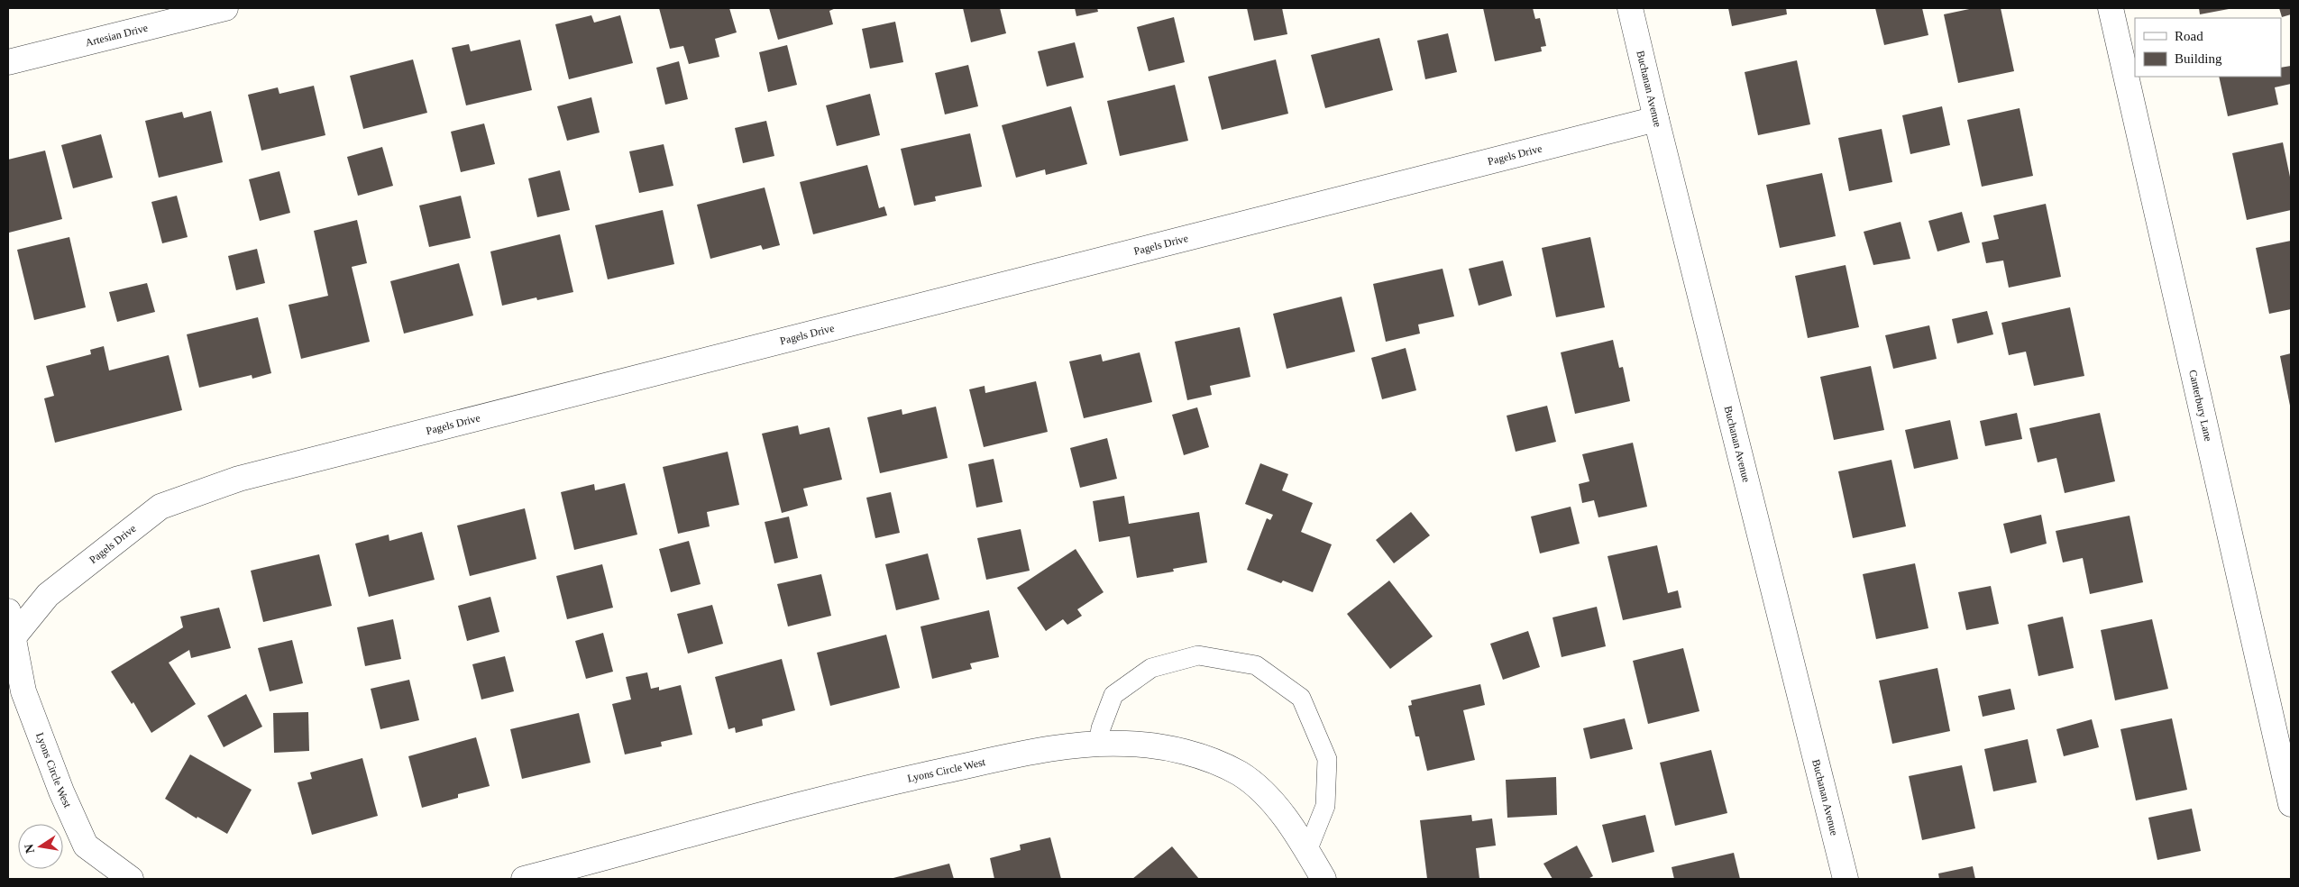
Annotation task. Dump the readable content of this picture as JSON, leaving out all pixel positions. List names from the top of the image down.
{
  "streets": {
    "street": [
      "Artesian Drive",
      "Buchanan Avenue",
      "Pagels Drive",
      "Canterbury Lane",
      "Lyons Circle West"
    ]
  },
  "crossings": [
    ["Buchanan Avenue", "Pagels Drive"],
    ["Pagels Drive", "Lyons Circle West"]
  ],
  "legend": ["Road", "Building"],
  "north": "left"
}
